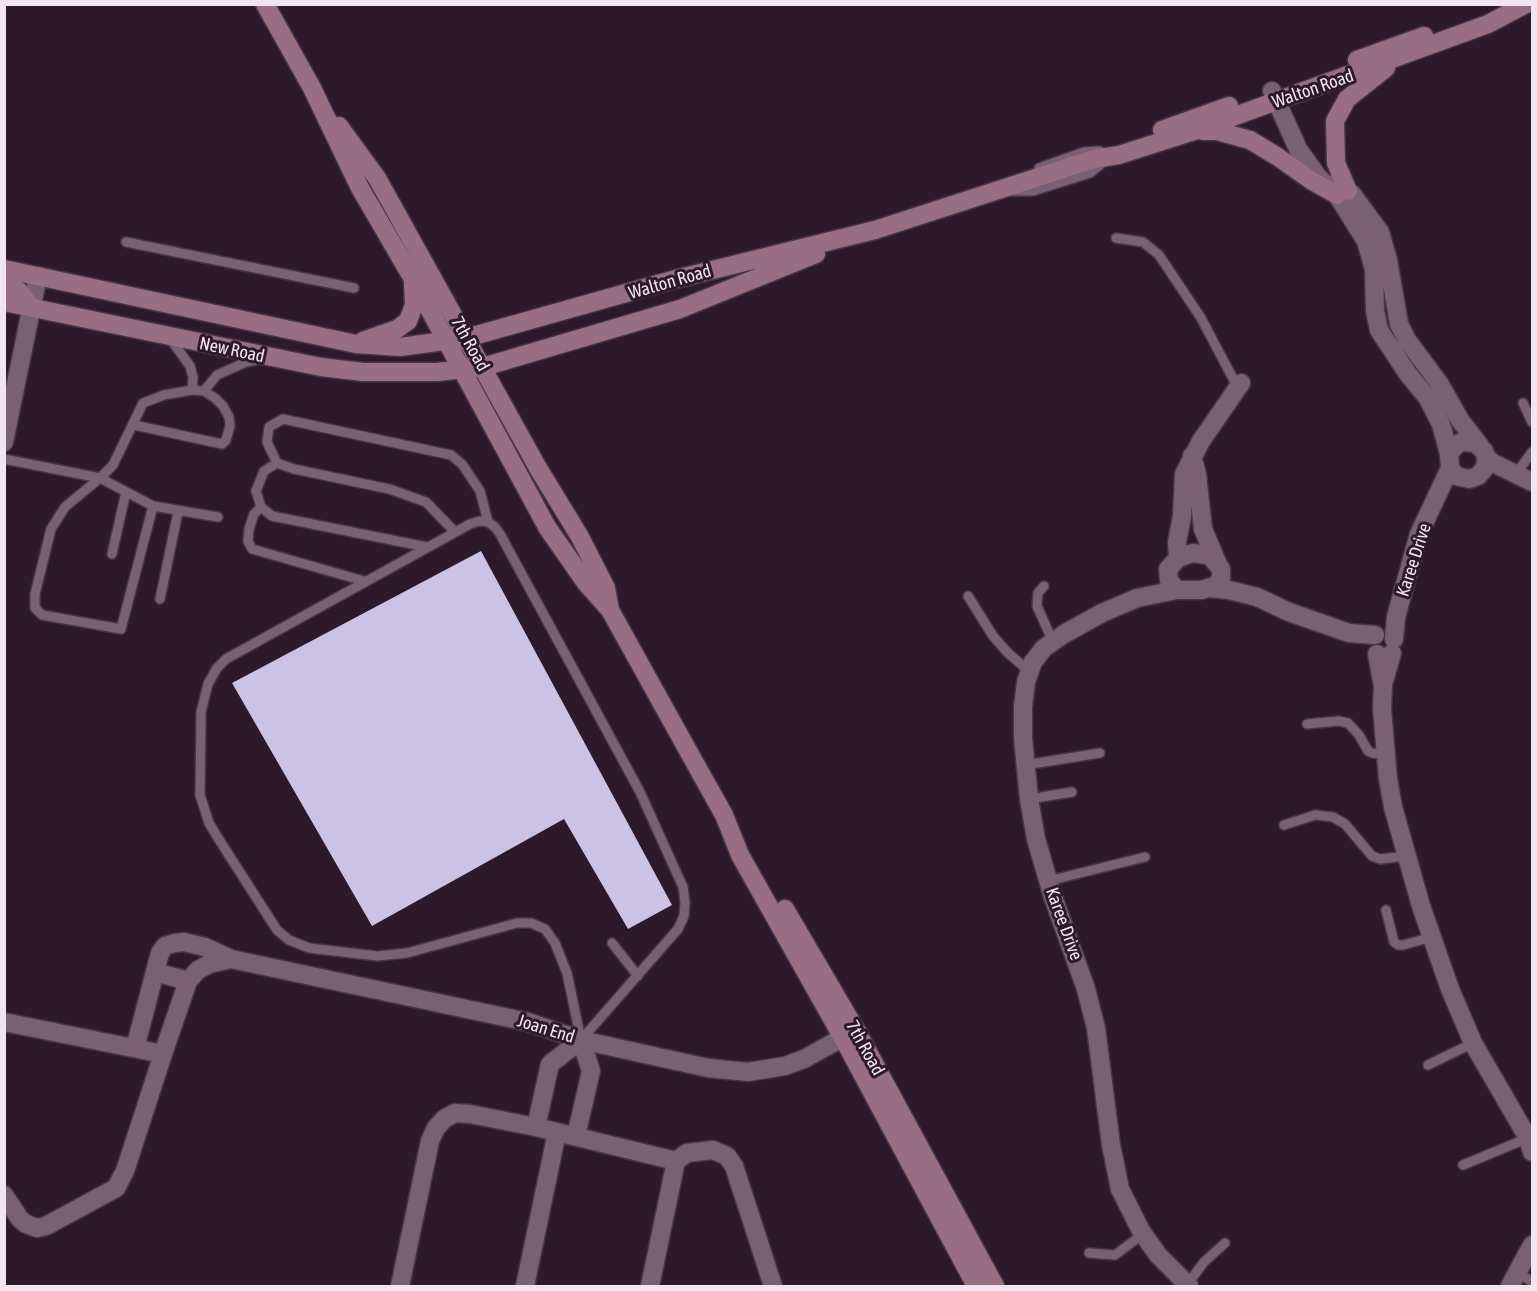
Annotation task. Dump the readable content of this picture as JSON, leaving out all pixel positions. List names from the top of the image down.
{
  "streets": {
    "main road": ["Walton Road", "7th Road", "New Road"],
    "street": ["Karee Drive", "Joan End"]
  },
  "crossings": [
    ["Walton Road", "7th Road"],
    ["Walton Road", "New Road"],
    ["7th Road", "New Road"],
    ["7th Road", "Joan End"]
  ]
}
